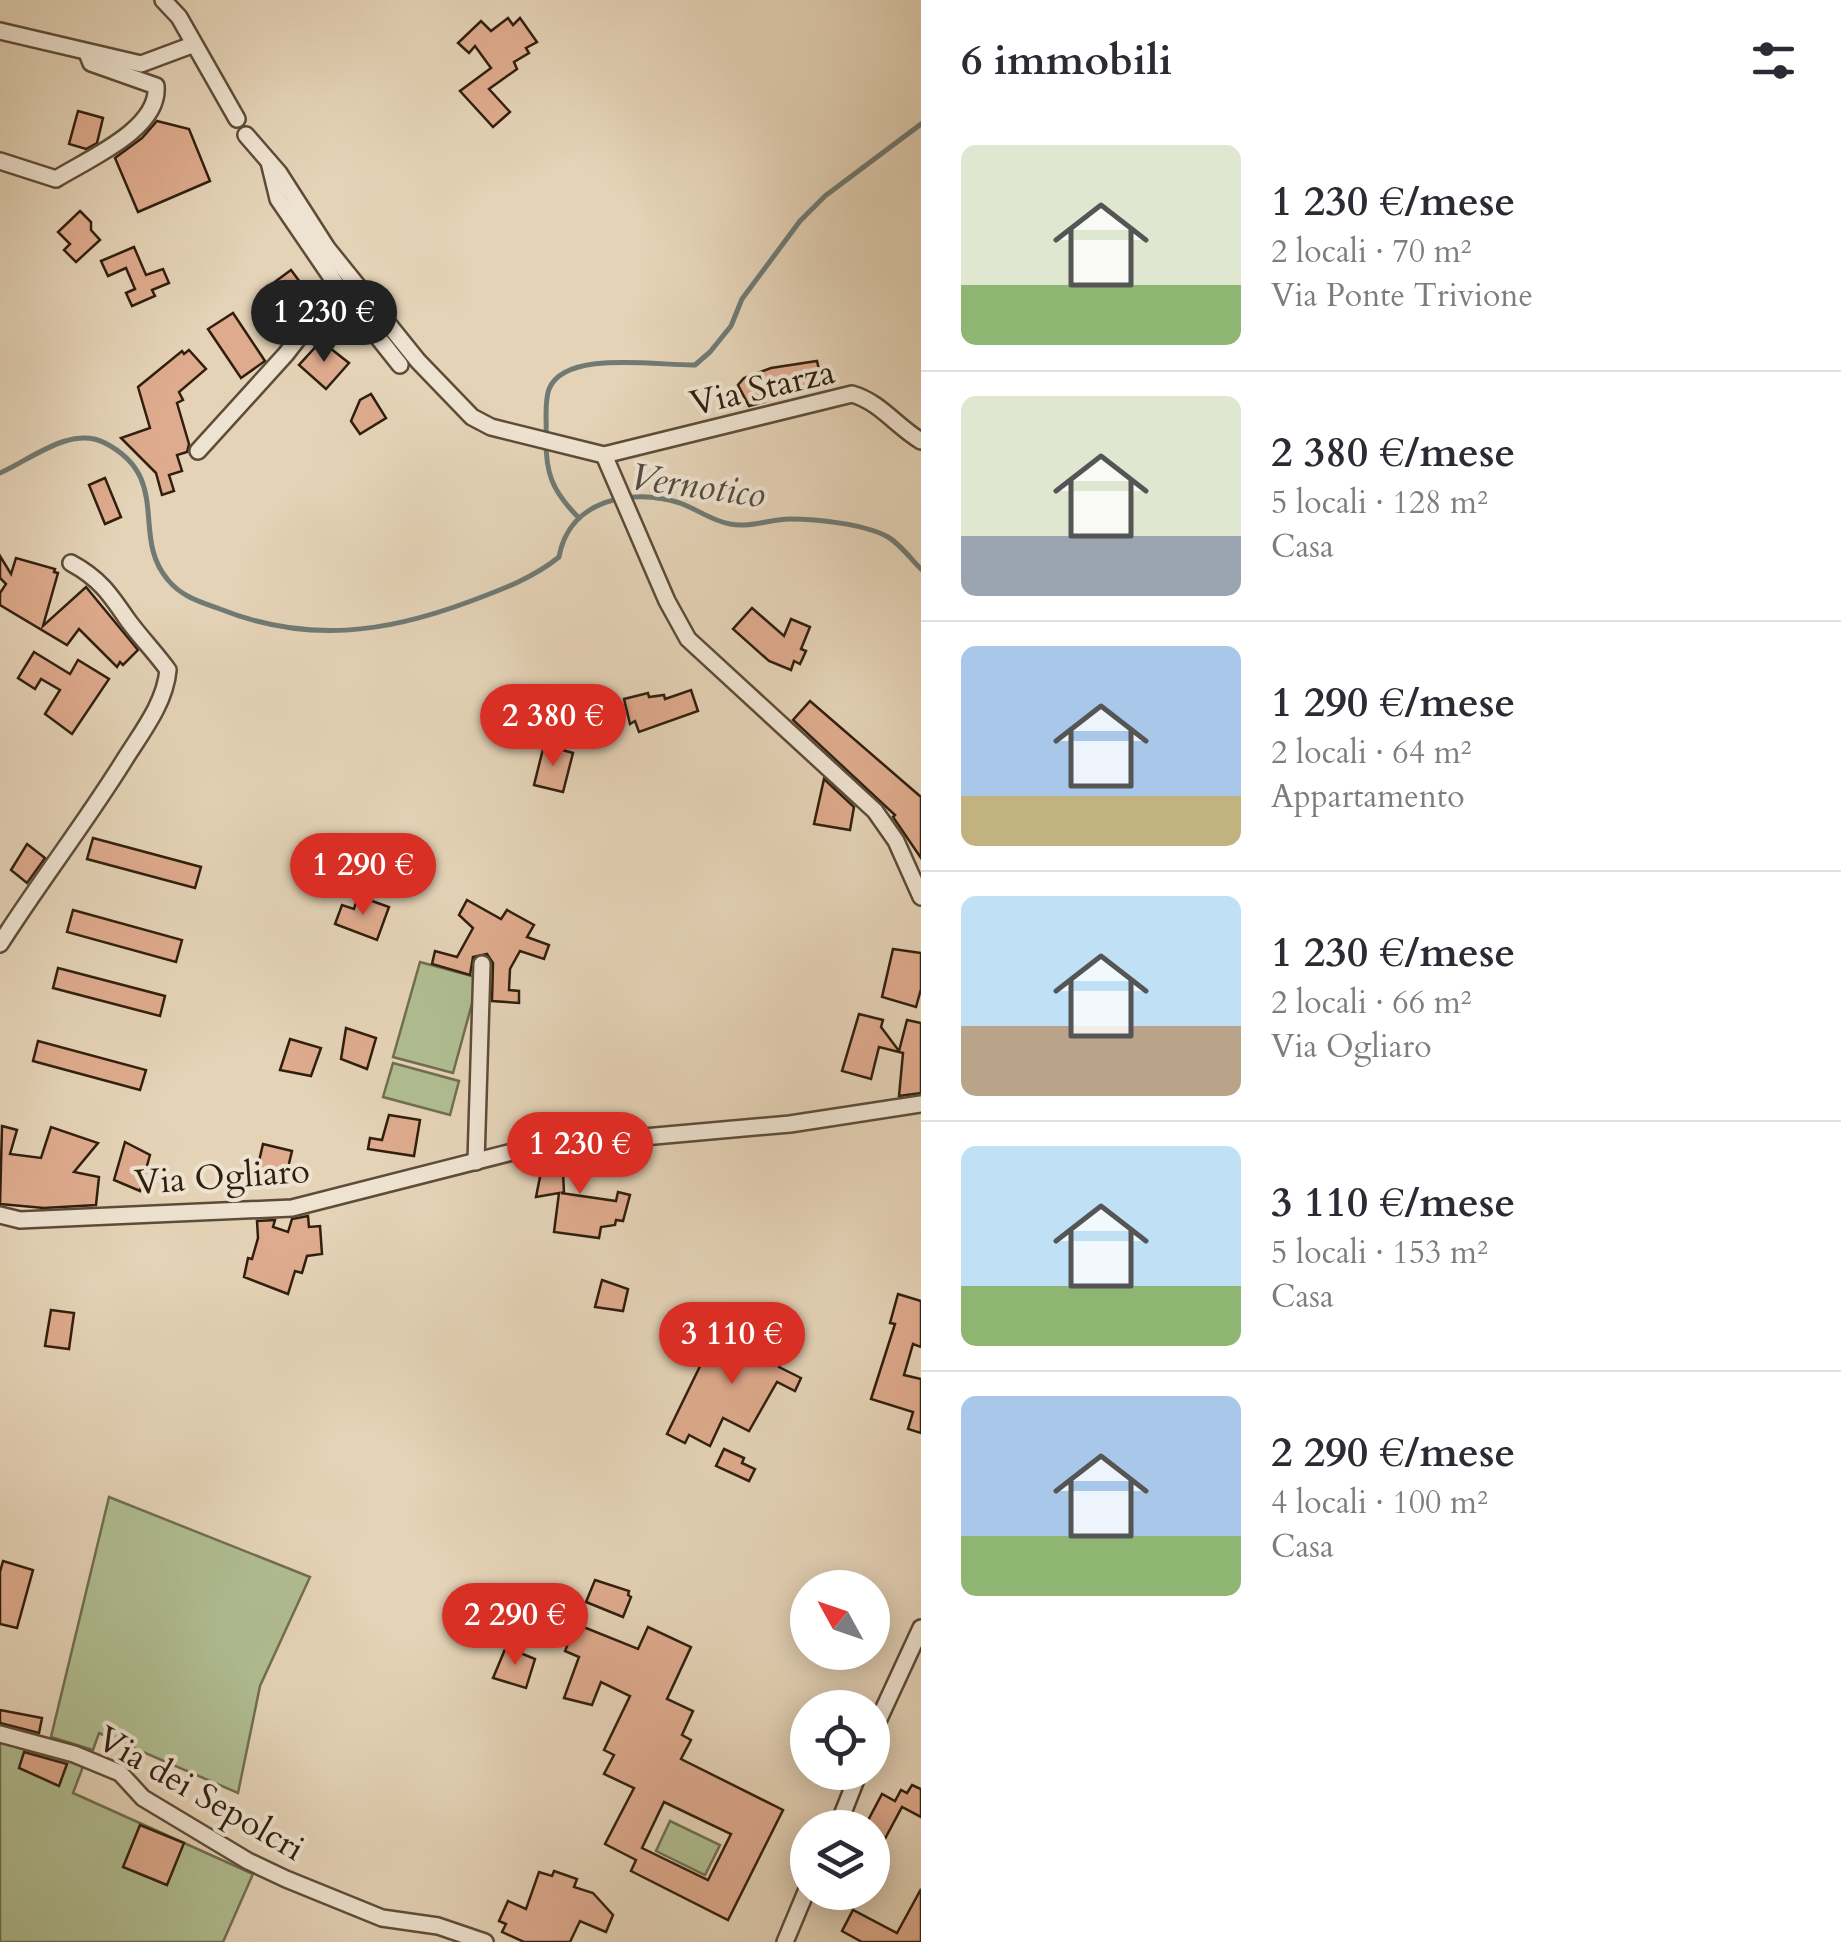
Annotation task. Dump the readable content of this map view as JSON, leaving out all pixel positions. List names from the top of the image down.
{
  "streets": {
    "street": ["Via Starza", "Via Ogliaro", "Via dei Sepolcri"]
  },
  "water": ["Vernotico"],
  "north": "top left",
  "page": {
    "heading": "6 immobili",
    "list": [
      {
        "name": "1 230 €/mese",
        "note": "2 locali · 70 m² · Via Ponte Trivione"
      },
      {
        "name": "2 380 €/mese",
        "note": "5 locali · 128 m² · Casa"
      },
      {
        "name": "1 290 €/mese",
        "note": "2 locali · 64 m² · Appartamento"
      },
      {
        "name": "1 230 €/mese",
        "note": "2 locali · 66 m² · Via Ogliaro"
      },
      {
        "name": "3 110 €/mese",
        "note": "5 locali · 153 m² · Casa"
      },
      {
        "name": "2 290 €/mese",
        "note": "4 locali · 100 m² · Casa"
      }
    ],
    "price": [
      "1 230 €",
      "2 380 €",
      "1 290 €",
      "1 230 €",
      "3 110 €",
      "2 290 €"
    ]
  }
}
